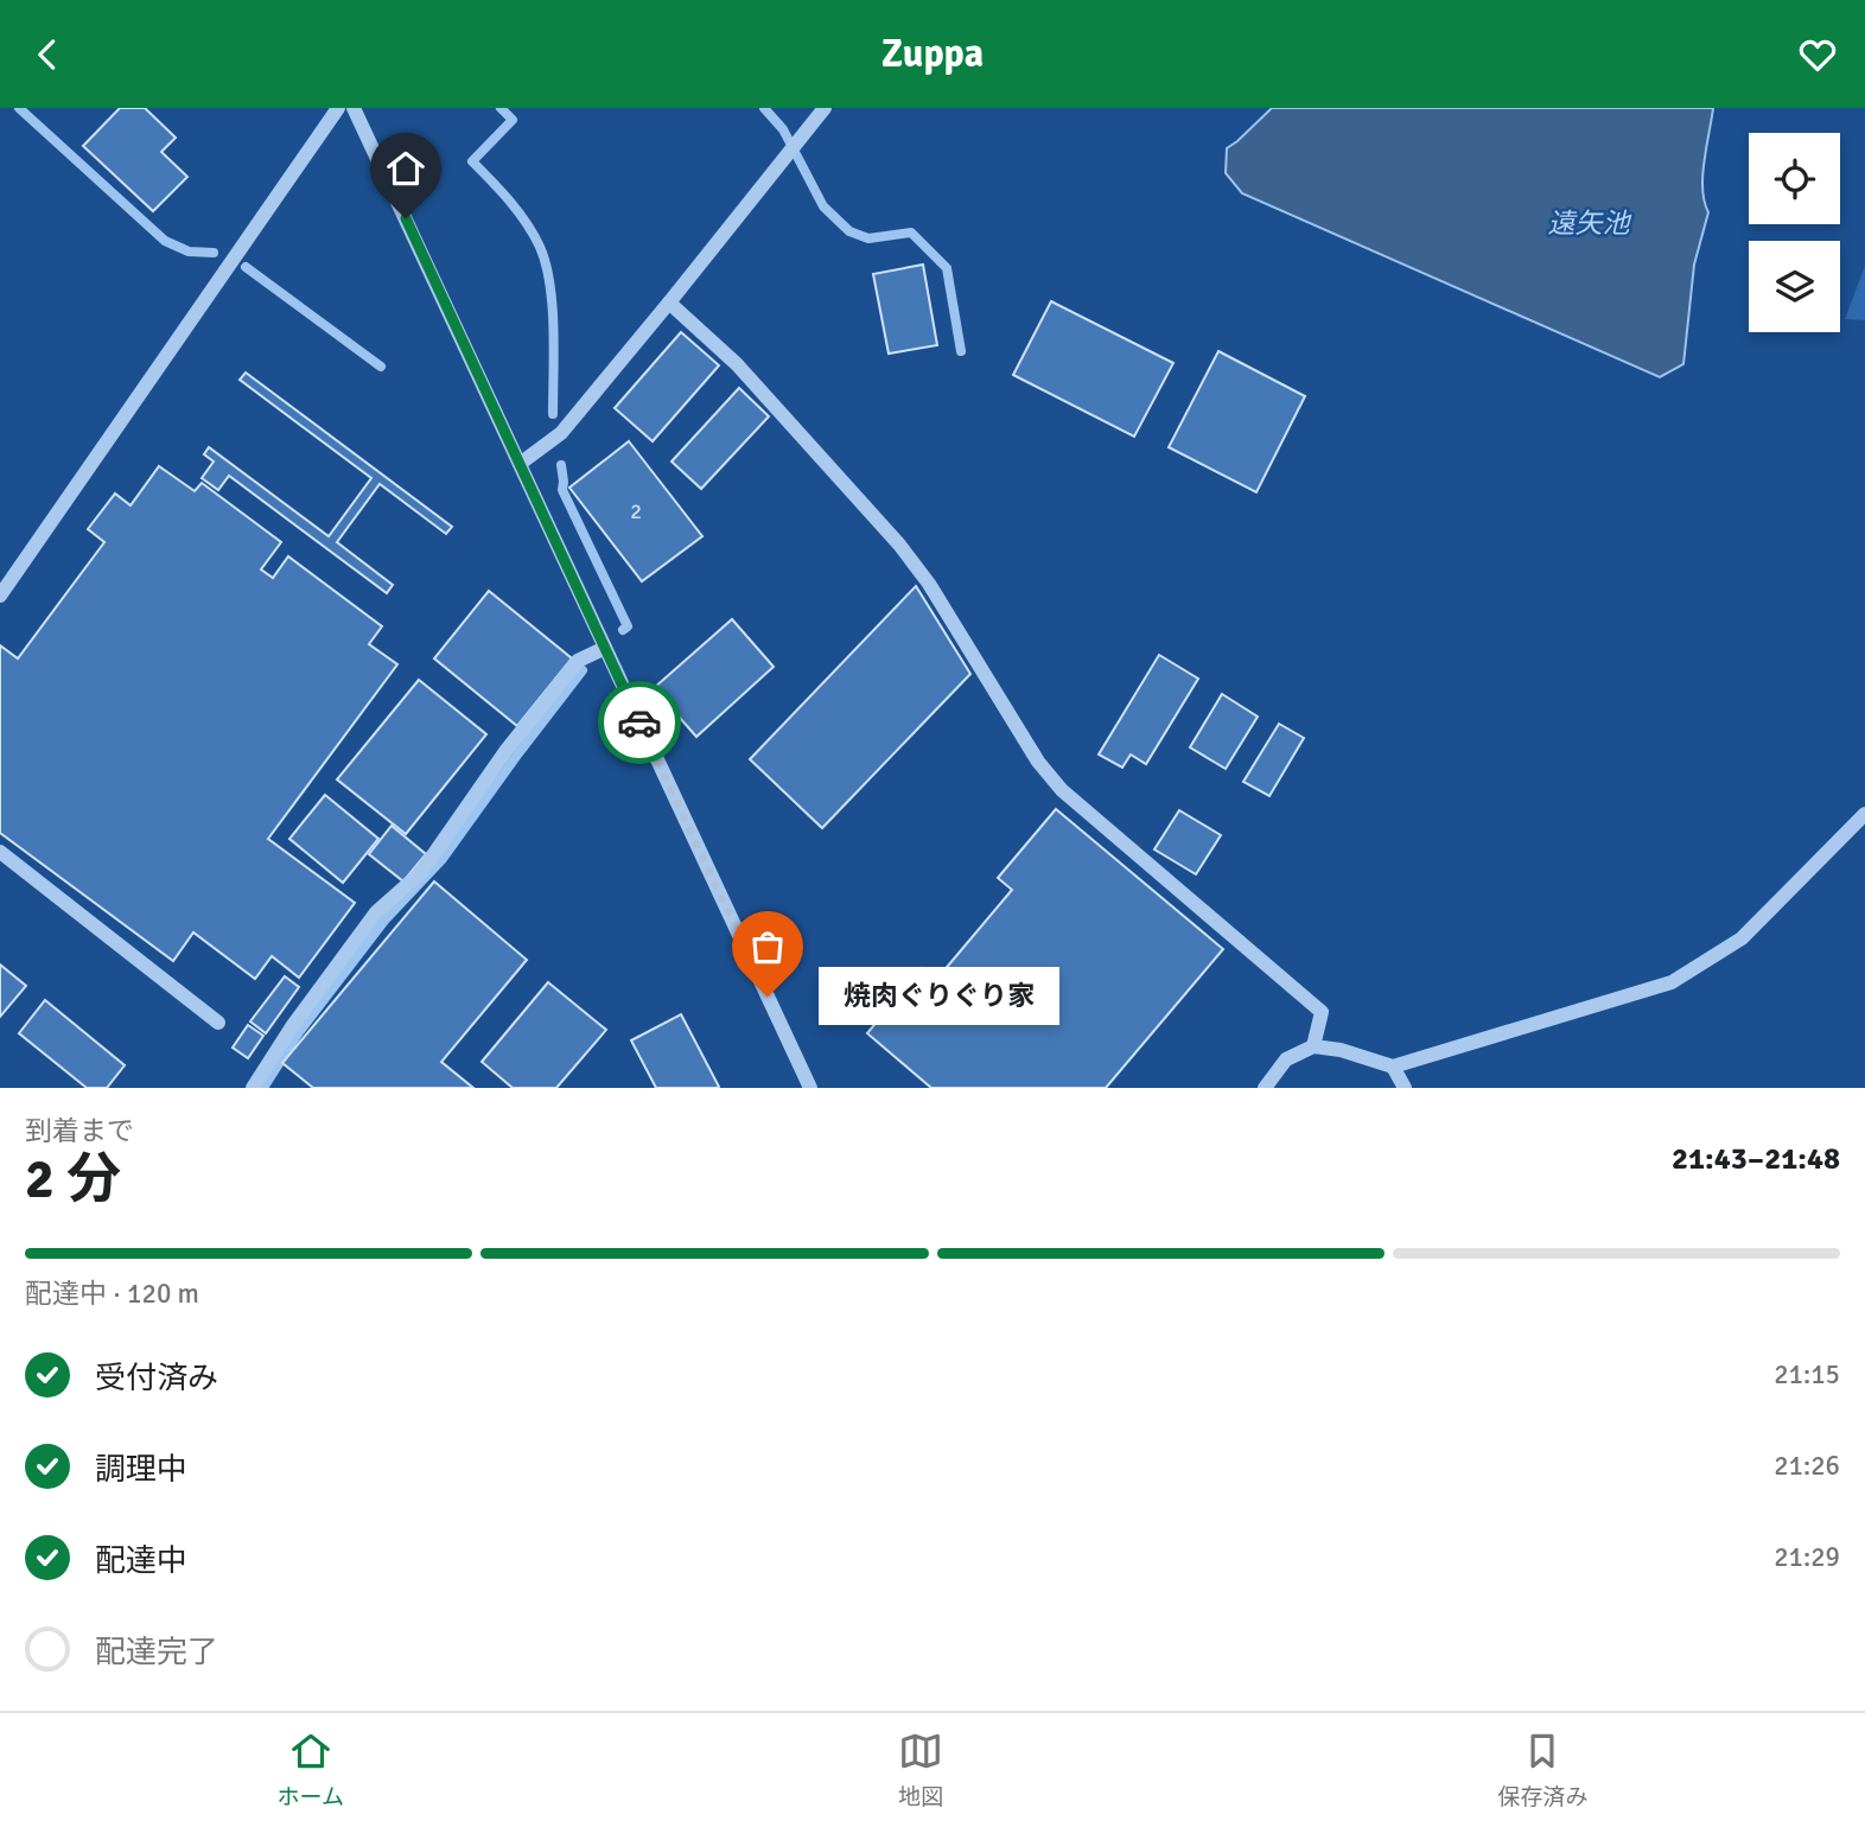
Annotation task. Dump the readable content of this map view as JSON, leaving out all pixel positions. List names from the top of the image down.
{
  "water": ["遠矢池"],
  "places": ["焼肉ぐりぐり家"],
  "house_numbers": ["2"],
  "page": {
    "header": "Zuppa",
    "bubble": "焼肉ぐりぐり家",
    "heading": ["2 分", "到着まで", "21:43–21:48"],
    "bar": "配達中 · 120 m",
    "list": [
      ["受付済み", "21:15"],
      ["調理中", "21:26"],
      ["配達中", "21:29"],
      "配達完了"
    ],
    "tabs": ["ホーム", "地図", "保存済み"]
  }
}
